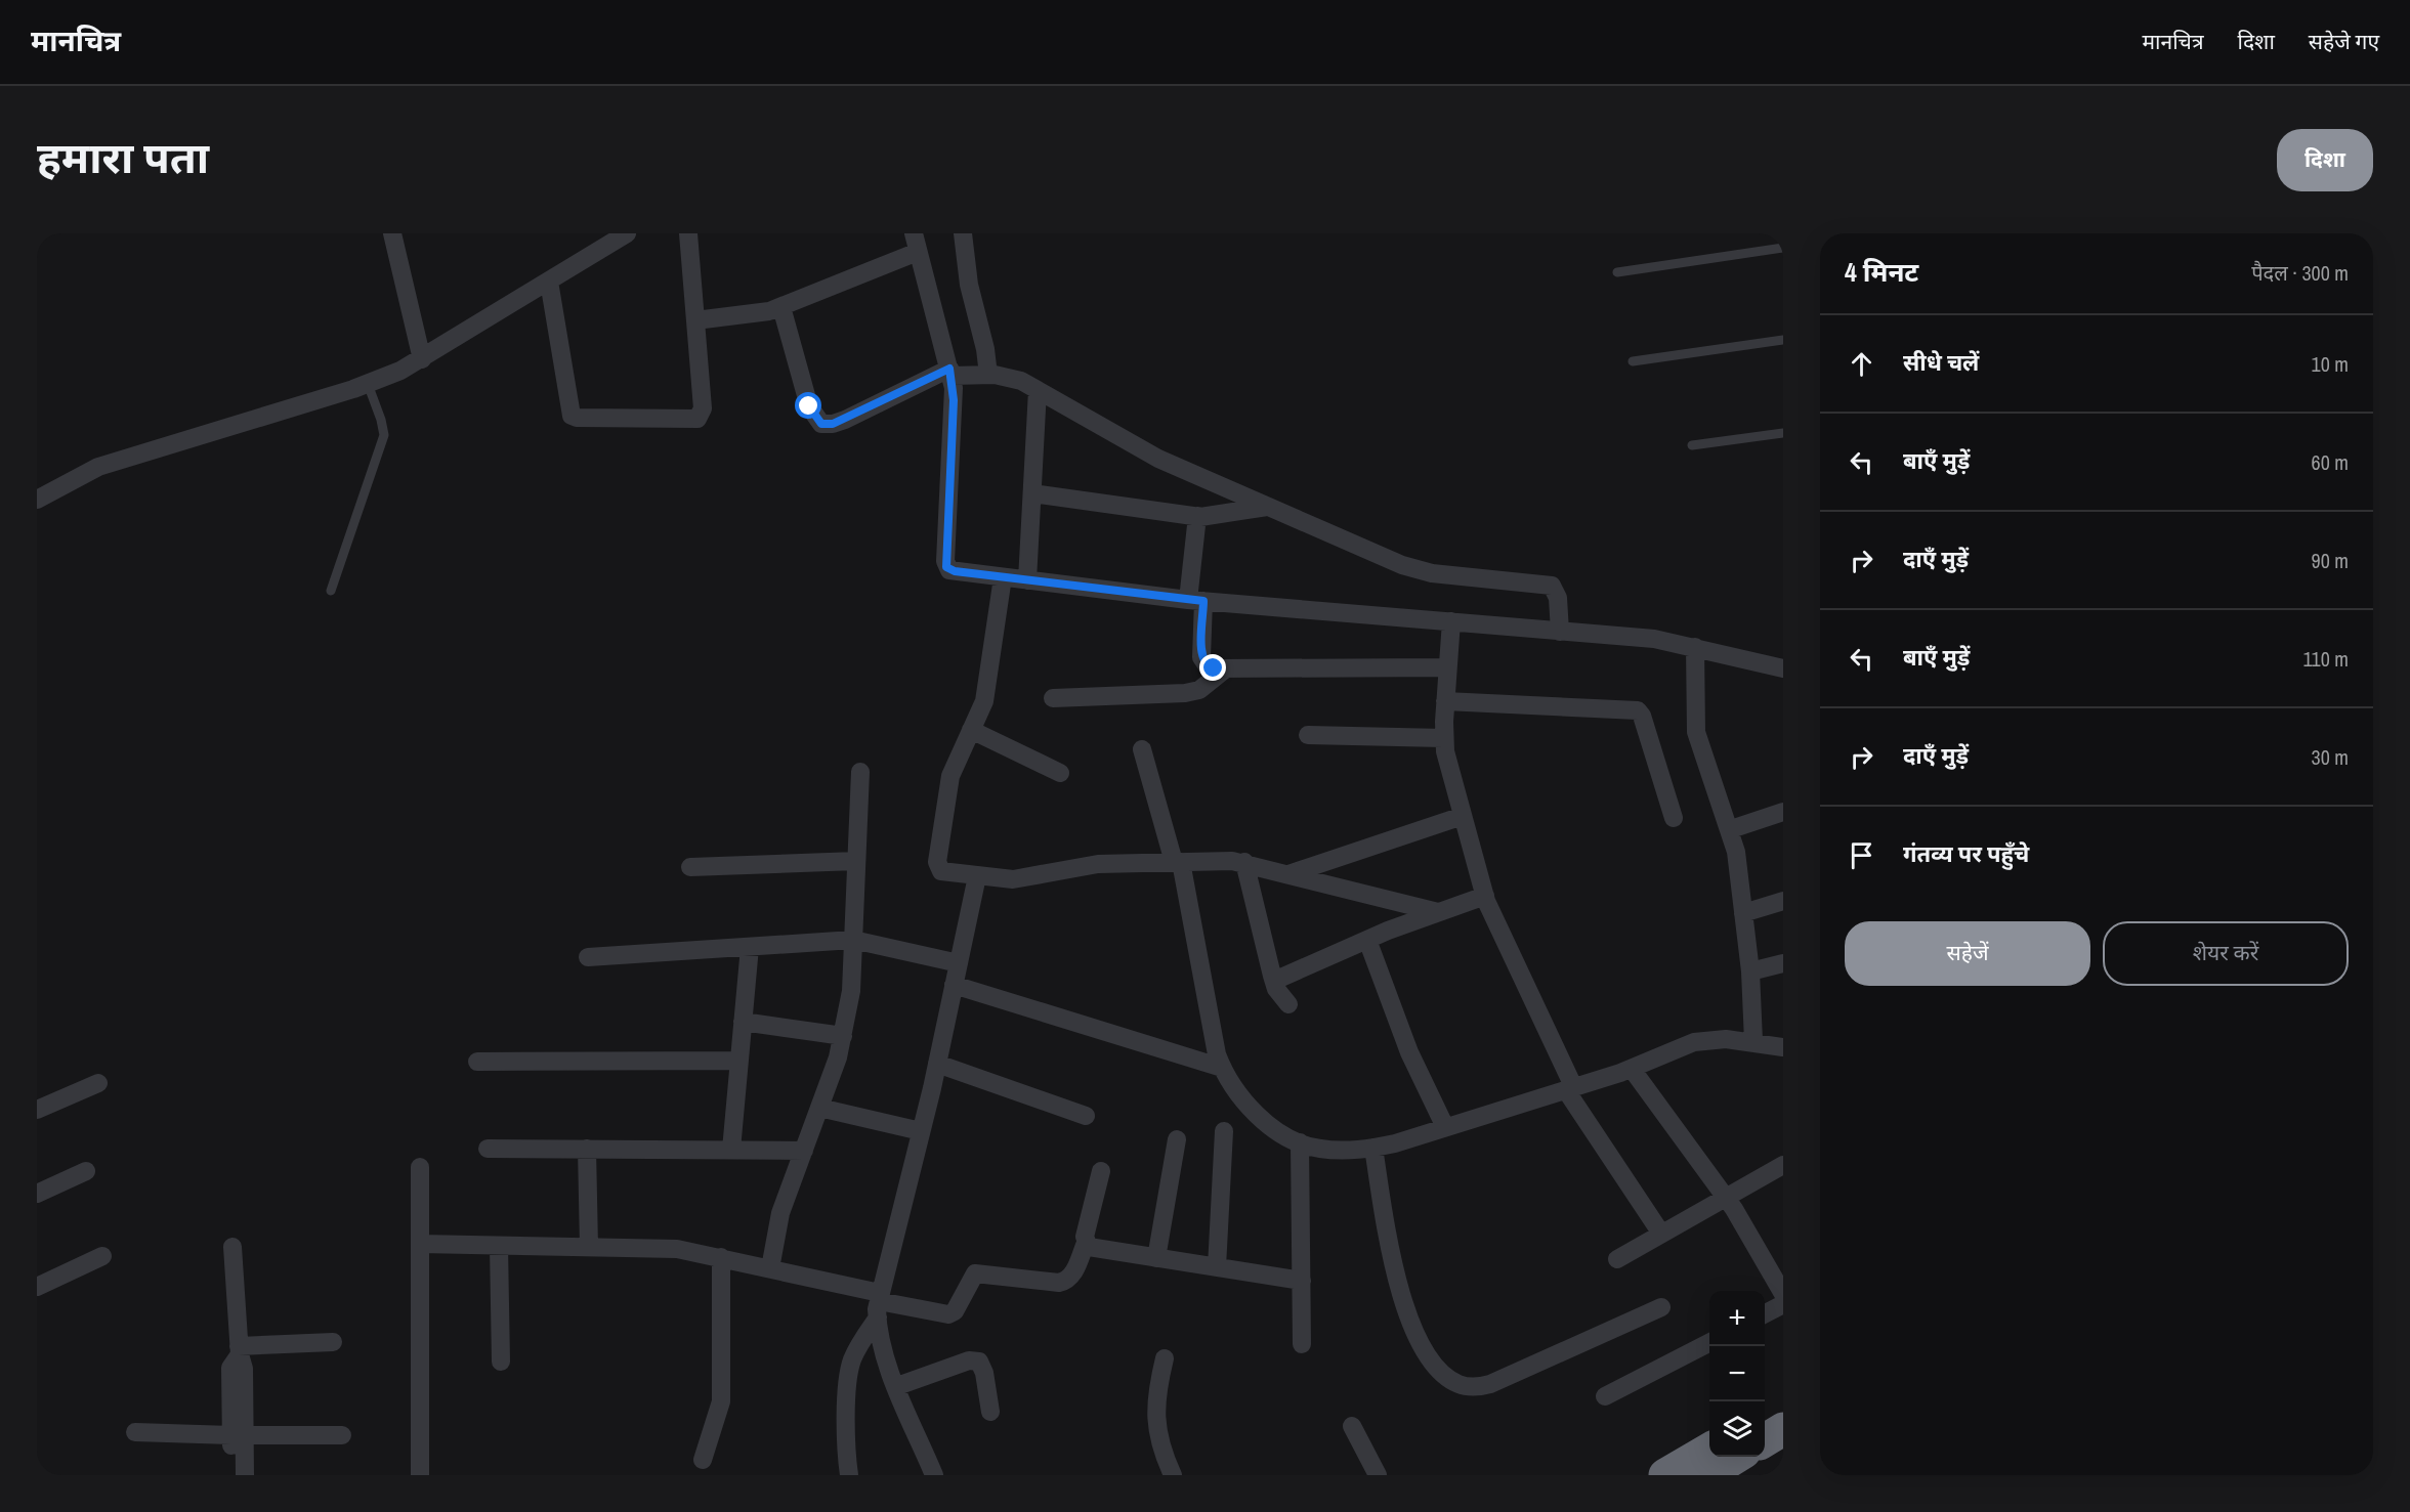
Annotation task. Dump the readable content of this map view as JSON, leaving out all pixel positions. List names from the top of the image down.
{
  "page": {
    "header": "मानचित्र",
    "nav": ["मानचित्र", "दिशा", "सहेजे गए"],
    "title": "हमारा पता",
    "buttons": [
      "दिशा",
      ["सहेजें", "शेयर करें"]
    ],
    "heading": ["4 मिनट", "पैदल · 300 m"],
    "list": [
      ["सीधे चलें", "10 m"],
      ["बाएँ मुड़ें", "60 m"],
      ["दाएँ मुड़ें", "90 m"],
      ["बाएँ मुड़ें", "110 m"],
      ["दाएँ मुड़ें", "30 m"],
      "गंतव्य पर पहुँचे"
    ],
    "map_buttons": ["+", "−"]
  }
}
